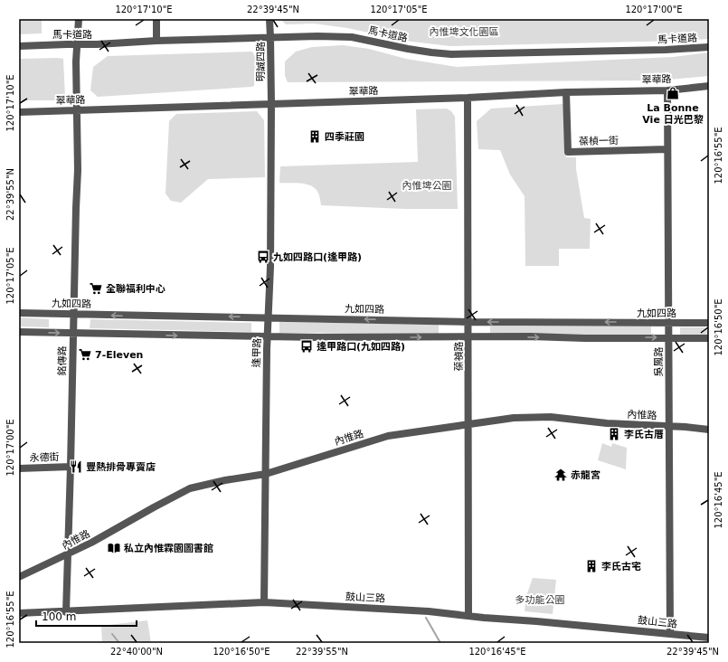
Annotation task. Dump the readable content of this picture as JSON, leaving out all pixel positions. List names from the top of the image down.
{
  "streets": {
    "street": [
      "馬卡道路",
      "明誠四路",
      "翠華路",
      "葆楨一街",
      "九如四路",
      "逢甲路",
      "葆禎路",
      "銘傳路",
      "吳鳳路",
      "內惟路",
      "永德街",
      "鼓山三路"
    ]
  },
  "crossings": [
    ["馬卡道路", "明誠四路"],
    ["馬卡道路", "銘傳路"],
    ["明誠四路", "翠華路"],
    ["明誠四路", "逢甲路"],
    ["翠華路", "葆楨一街"],
    ["翠華路", "逢甲路"],
    ["翠華路", "葆禎路"],
    ["翠華路", "銘傳路"],
    ["翠華路", "吳鳳路"],
    ["葆楨一街", "吳鳳路"],
    ["九如四路", "逢甲路"],
    ["九如四路", "葆禎路"],
    ["九如四路", "銘傳路"],
    ["九如四路", "吳鳳路"],
    ["逢甲路", "內惟路"],
    ["逢甲路", "鼓山三路"],
    ["葆禎路", "內惟路"],
    ["葆禎路", "鼓山三路"],
    ["銘傳路", "內惟路"],
    ["銘傳路", "永德街"],
    ["銘傳路", "鼓山三路"],
    ["吳鳳路", "內惟路"],
    ["吳鳳路", "鼓山三路"]
  ],
  "parks": ["內惟埤文化園區", "內惟埤公園", "多功能公園"],
  "places": {
    "shop": ["La Bonne Vie 日光巴黎"],
    "building": ["四季莊園", "李氏古厝", "李氏古宅"],
    "bus stop": ["九如四路口(逢甲路)", "逢甲路口(九如四路)"],
    "supermarket": ["全聯福利中心", "7-Eleven"],
    "restaurant": ["豐熱排骨專賣店"],
    "temple": ["赤龍宮"],
    "library": ["私立內惟霖園圖書館"]
  },
  "scale_bar": "100 m",
  "coordinates": [
    "120°17'10\"E",
    "22°39'45\"N",
    "120°17'05\"E",
    "120°17'00\"E",
    "120°16'55\"E",
    "22°39'55\"N",
    "120°16'50\"E",
    "120°16'45\"E",
    "22°40'00\"N"
  ]
}
